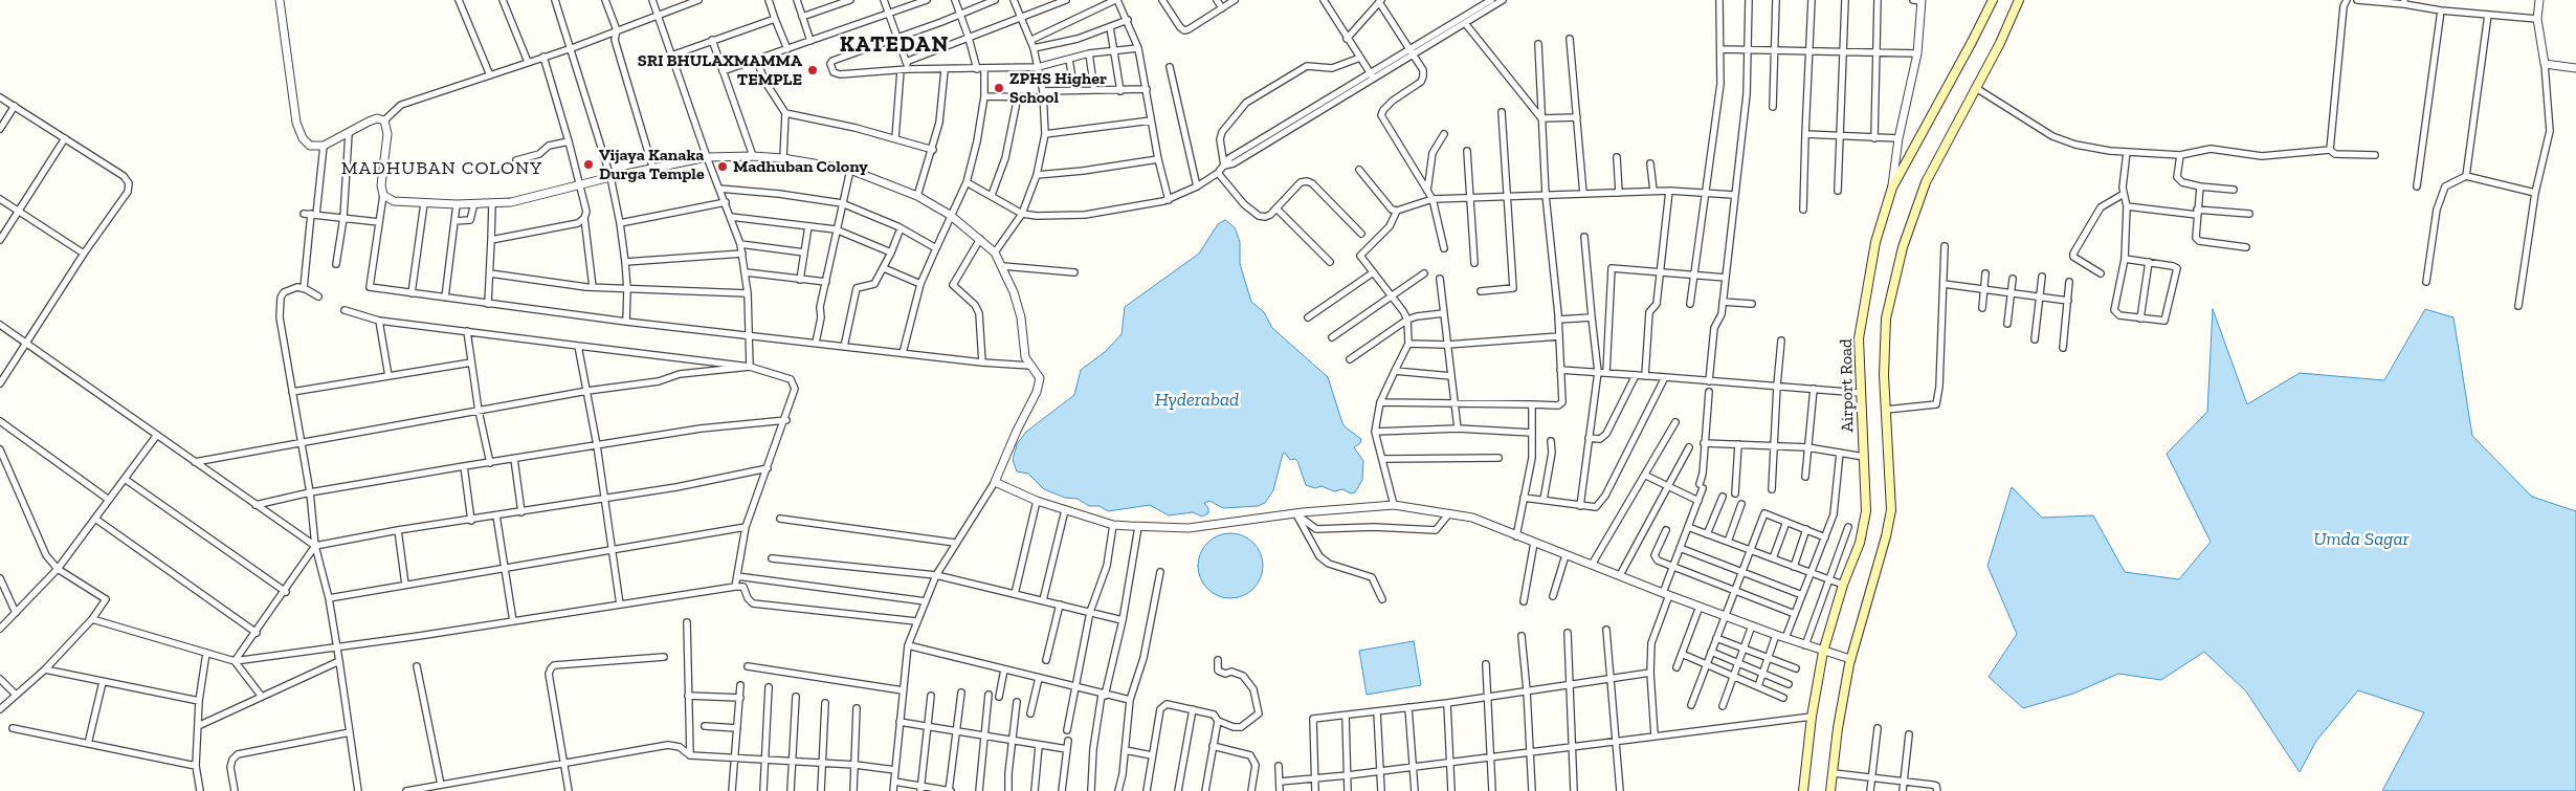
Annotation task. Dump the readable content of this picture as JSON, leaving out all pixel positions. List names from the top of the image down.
{
  "streets": {
    "main road": ["Airport Road"]
  },
  "districts": ["KATEDAN", "MADHUBAN COLONY"],
  "water": ["Hyderabad", "Umda Sagar"],
  "places": [
    "SRI BHULAXMAMMA TEMPLE",
    "ZPHS Higher School",
    "Vijaya Kanaka Durga Temple",
    "Madhuban Colony"
  ]
}
